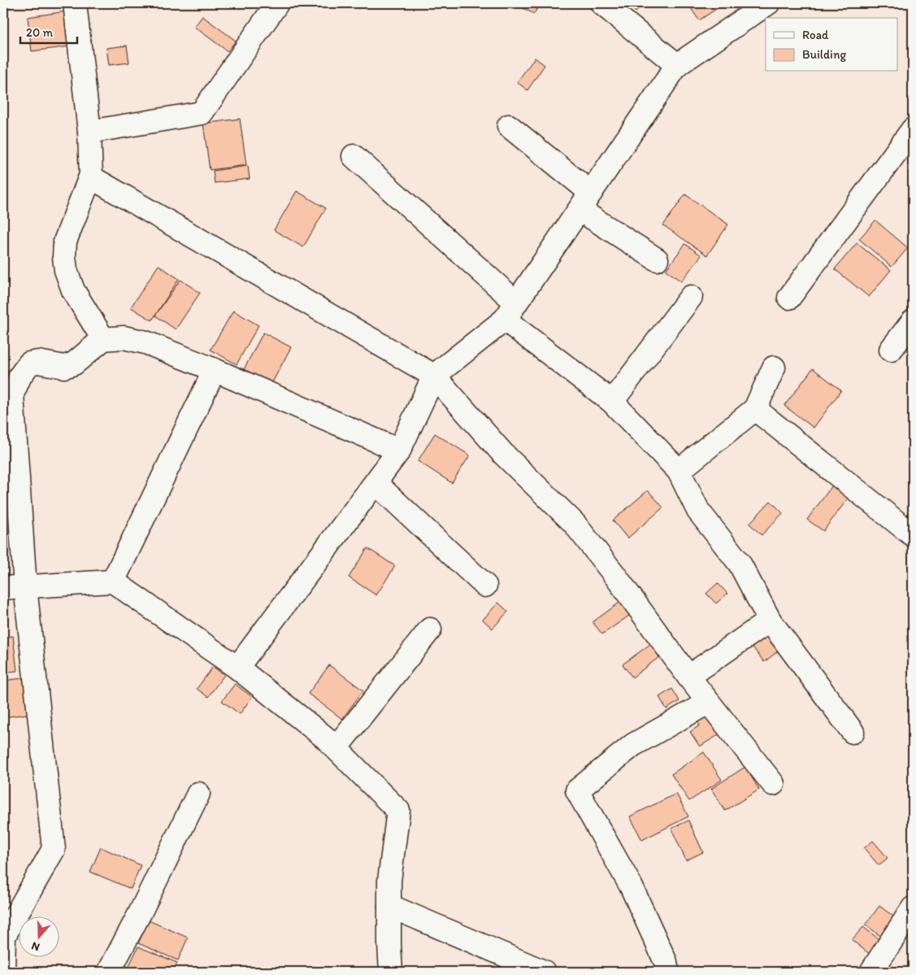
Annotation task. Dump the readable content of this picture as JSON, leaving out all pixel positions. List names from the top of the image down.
{
  "legend": ["Road", "Building"],
  "scale_bar": "20 m",
  "north": "bottom"
}
